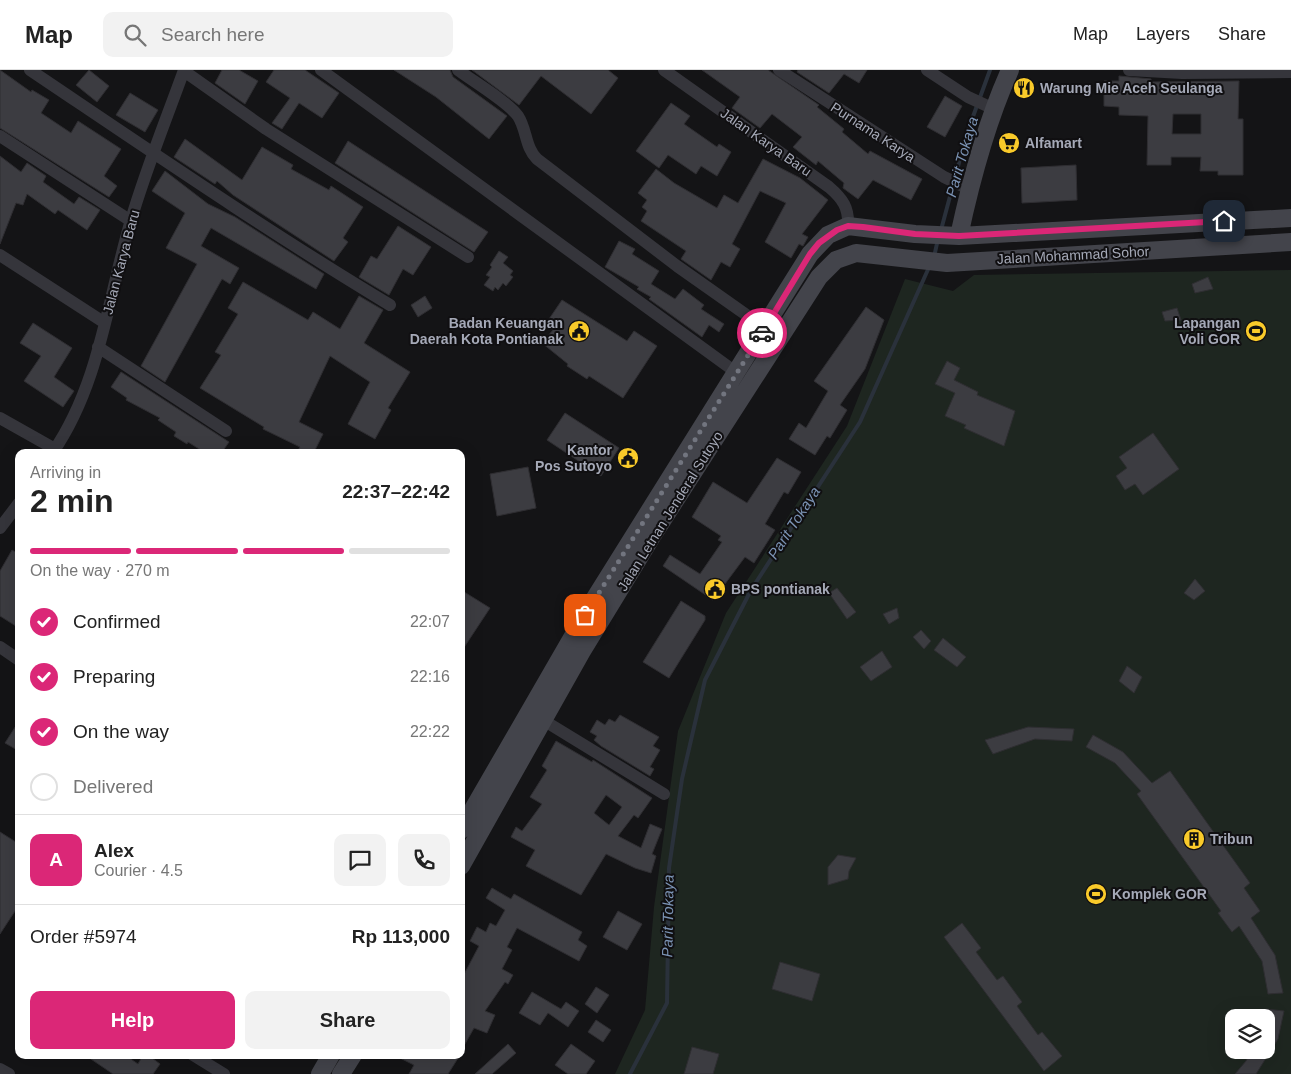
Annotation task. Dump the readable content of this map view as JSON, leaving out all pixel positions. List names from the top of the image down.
{
  "streets": {
    "street": [
      "Purnama Karya",
      "Jalan Karya Baru",
      "Jalan Mohammad Sohor",
      "Jalan Letnan Jenderal Sutoyo"
    ]
  },
  "crossings": [
    ["Jalan Karya Baru", "Jalan Mohammad Sohor"],
    ["Jalan Karya Baru", "Jalan Letnan Jenderal Sutoyo"],
    ["Jalan Mohammad Sohor", "Jalan Letnan Jenderal Sutoyo"]
  ],
  "water": ["Parit Tokaya"],
  "places": {
    "restaurant": ["Warung Mie Aceh Seulanga"],
    "supermarket": ["Alfamart"],
    "public building": ["Badan Keuangan Daerah Kota Pontianak", "Kantor Pos Sutoyo", "BPS pontianak"],
    "sports": ["Lapangan Voli GOR", "Komplek GOR"],
    "building": ["Tribun"]
  },
  "page": {
    "header": "Map",
    "search": "Search here",
    "nav": ["Map", "Layers", "Share"],
    "heading": ["2 min", "Arriving in", "22:37–22:42"],
    "panel": [
      "Alex",
      "Courier · 4.5",
      "Order #5974",
      "Rp 113,000"
    ],
    "bar": "On the way · 270 m",
    "list": [
      ["Confirmed", "22:07"],
      ["Preparing", "22:16"],
      ["On the way", "22:22"],
      "Delivered"
    ],
    "round": "A",
    "buttons": ["Help", "Share"]
  }
}
